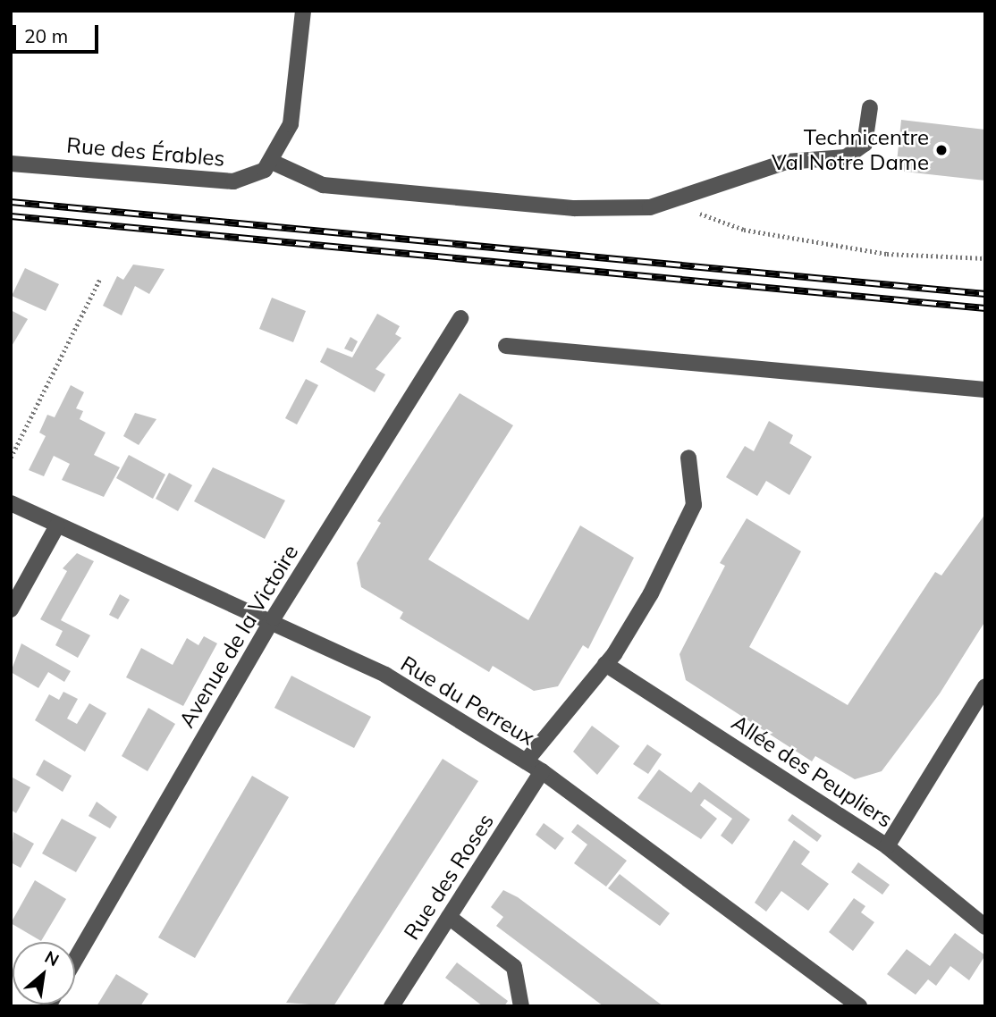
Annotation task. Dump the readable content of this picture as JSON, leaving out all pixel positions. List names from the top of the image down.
{
  "streets": {
    "street": [
      "Rue des Érables",
      "Avenue de la Victoire",
      "Rue du Perreux",
      "Allée des Peupliers",
      "Rue des Roses"
    ]
  },
  "crossings": [
    ["Avenue de la Victoire", "Rue du Perreux"],
    ["Rue du Perreux", "Rue des Roses"]
  ],
  "places": ["Technicentre Val Notre Dame"],
  "scale_bar": "20 m",
  "north": "top right"
}
